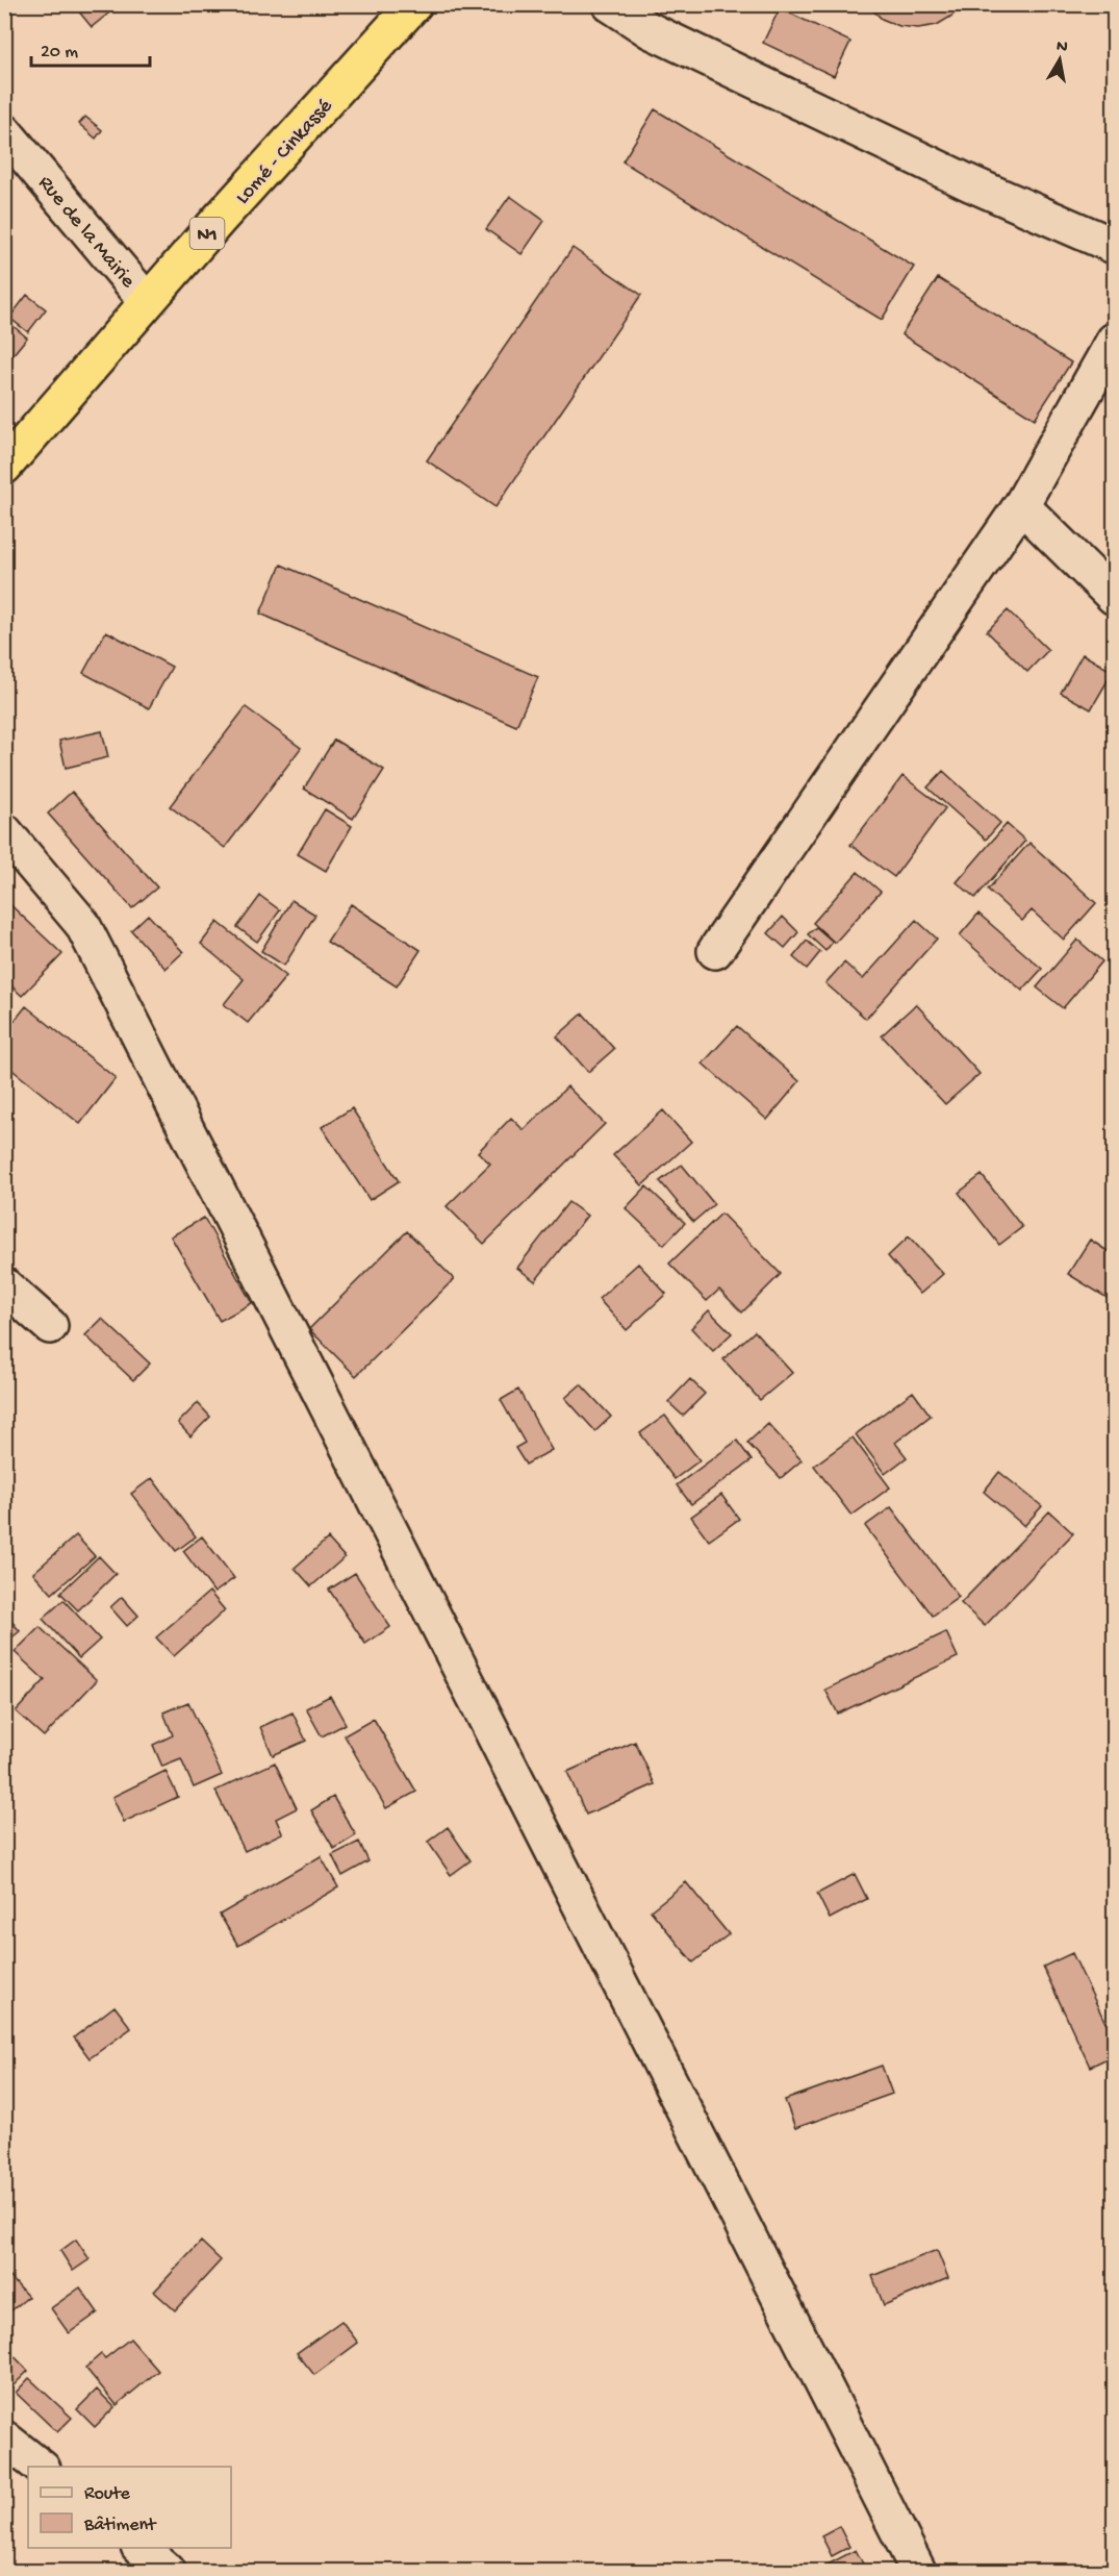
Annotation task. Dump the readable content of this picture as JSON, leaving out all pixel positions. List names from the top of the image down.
{
  "streets": {
    "highway": ["Lomé - Cinkassé", "N1"],
    "street": ["Rue de la Mairie"]
  },
  "crossings": [
    ["Lomé - Cinkassé", "Rue de la Mairie"]
  ],
  "legend": ["Route", "Bâtiment"],
  "scale_bar": "20 m",
  "north": "top"
}
